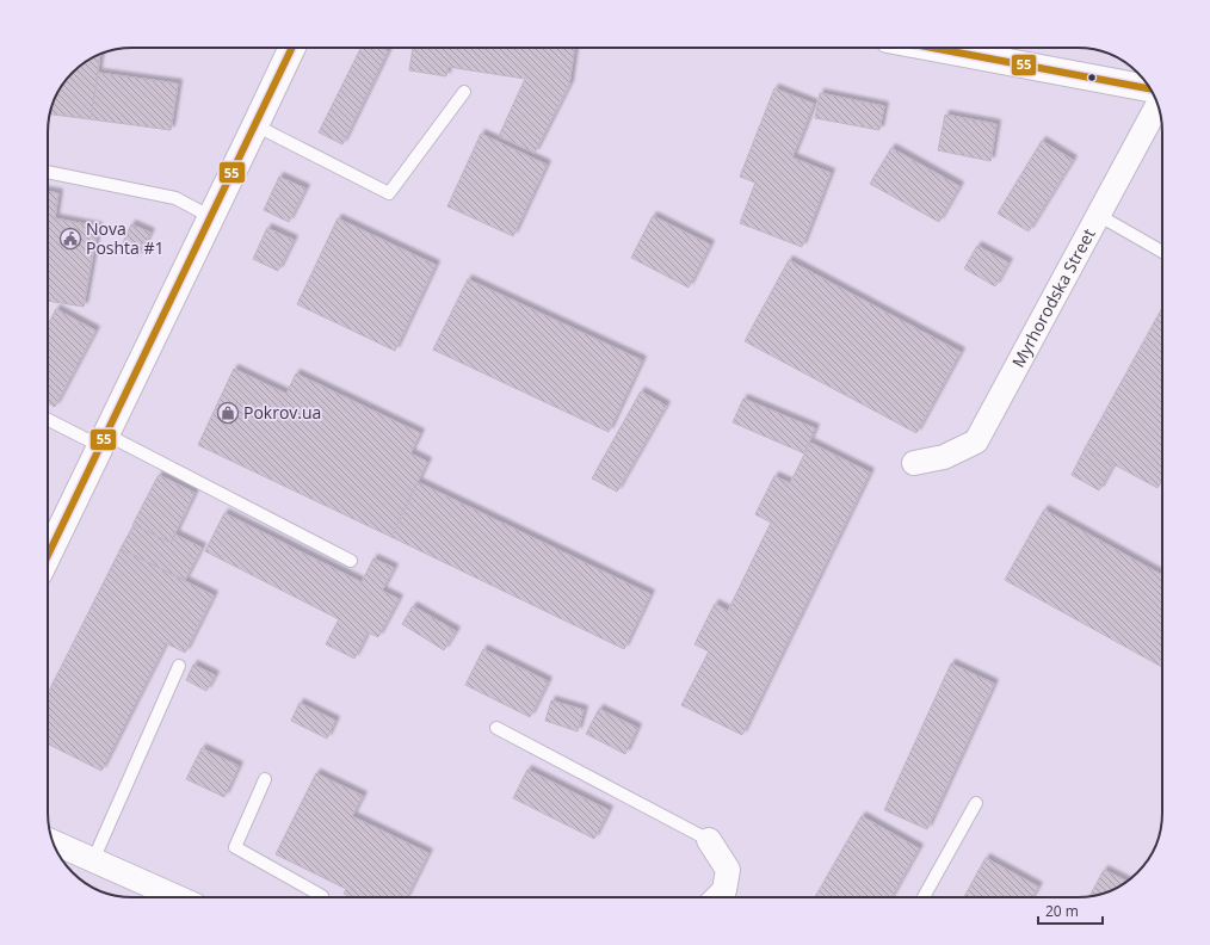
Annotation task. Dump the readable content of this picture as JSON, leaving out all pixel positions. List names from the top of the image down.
{
  "streets": {
    "street": ["Myrhorodska Street"]
  },
  "places": {
    "public building": ["Nova Poshta #1"],
    "shop": ["Pokrov.ua"]
  },
  "lines": ["transit line 55"],
  "scale_bar": "20 m"
}
